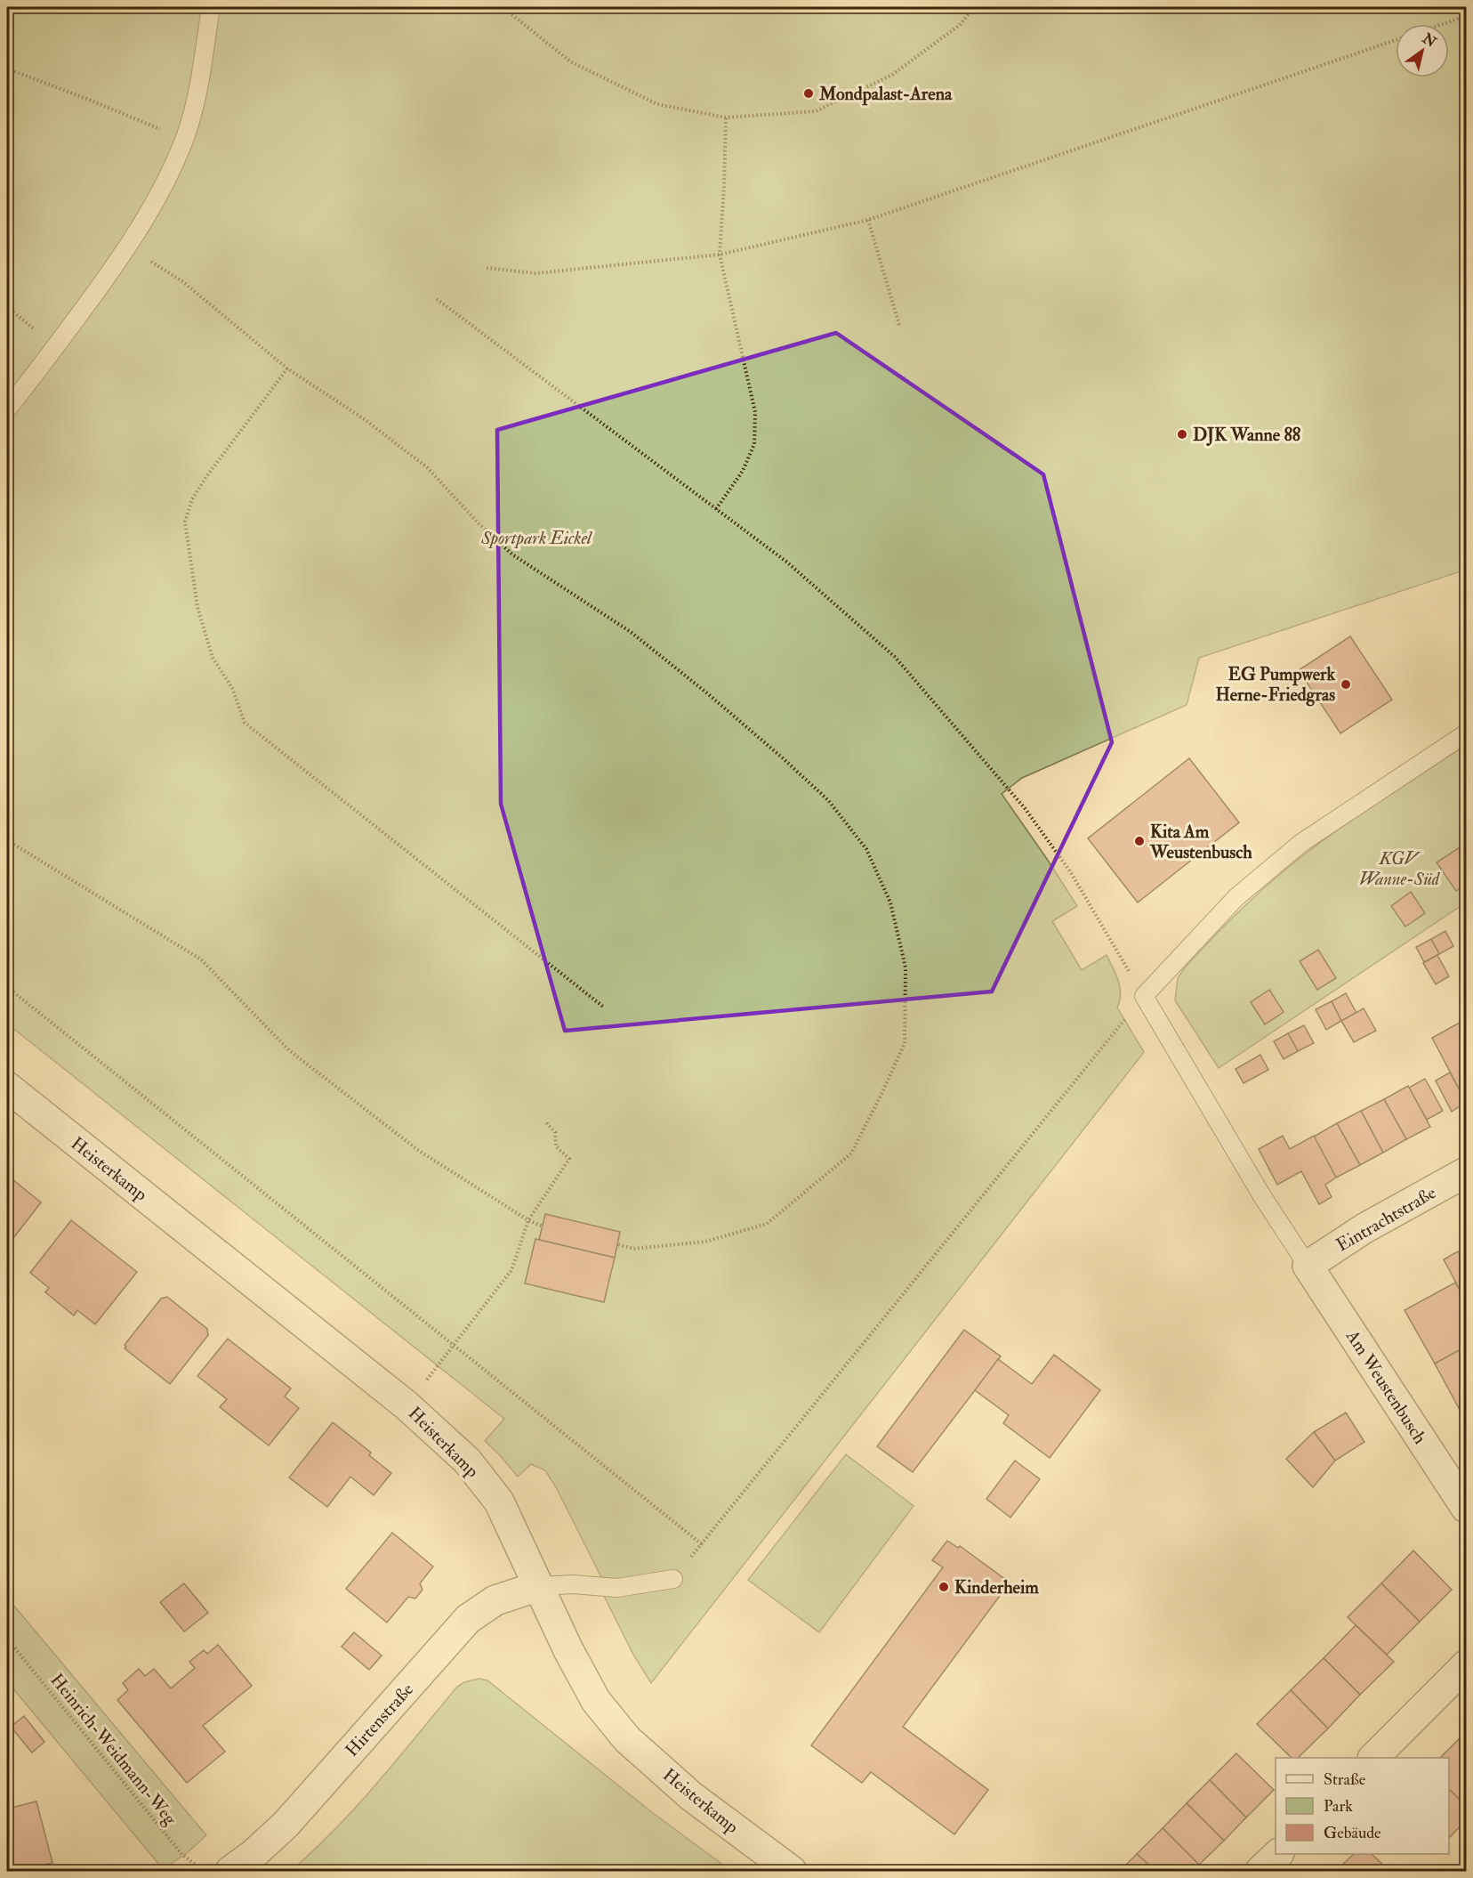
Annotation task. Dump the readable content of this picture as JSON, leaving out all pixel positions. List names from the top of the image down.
{
  "streets": {
    "street": [
      "Heisterkamp",
      "Eintrachtstraße",
      "Am Weustenbusch",
      "Hirtenstraße"
    ],
    "path": ["Heinrich-Weidmann-Weg"]
  },
  "crossings": [
    ["Heisterkamp", "Hirtenstraße"],
    ["Eintrachtstraße", "Am Weustenbusch"]
  ],
  "parks": ["Sportpark Eickel", "KGV Wanne-Süd"],
  "places": [
    "Mondpalast-Arena",
    "DJK Wanne 88",
    "EG Pumpwerk Herne-Friedgras",
    "Kita Am Weustenbusch",
    "Kinderheim"
  ],
  "legend": ["Straße", "Park", "Gebäude"],
  "north": "top right"
}
